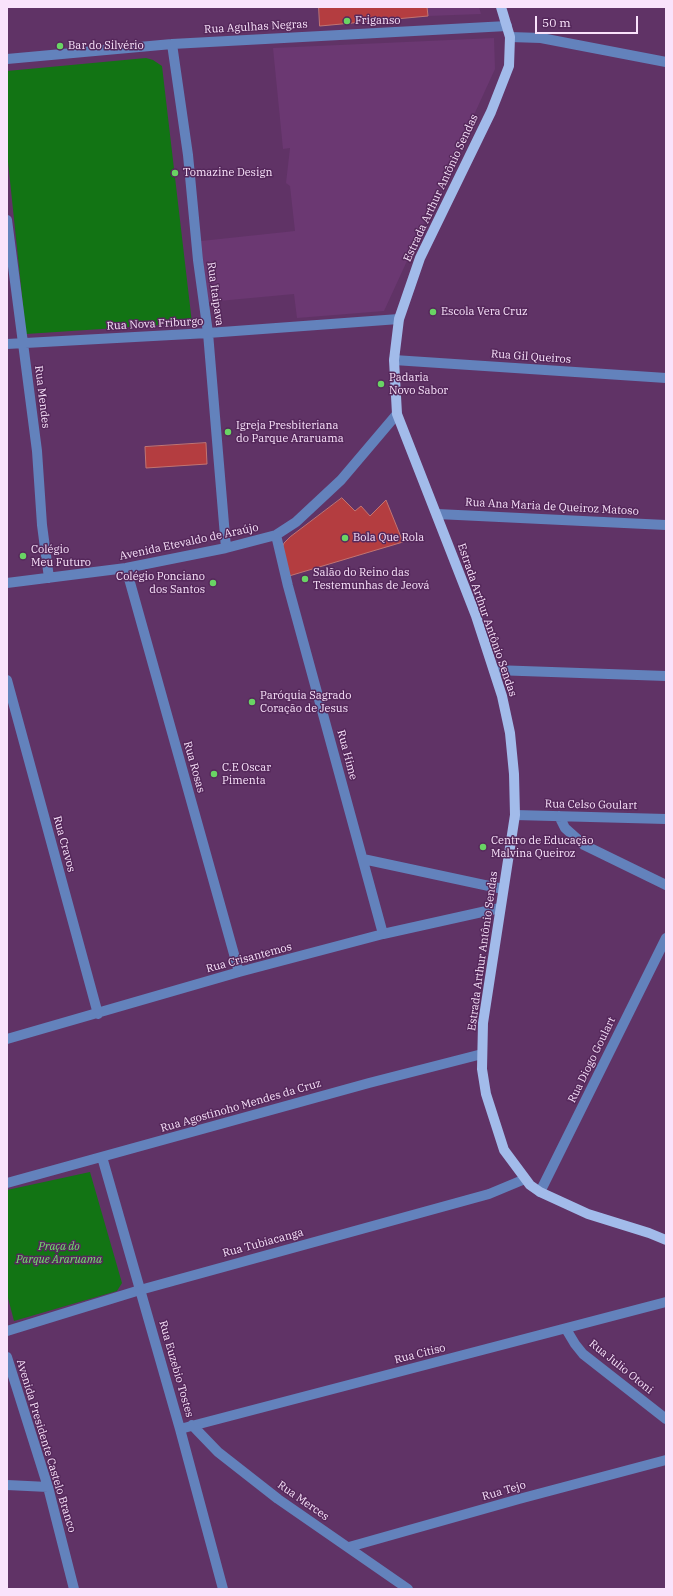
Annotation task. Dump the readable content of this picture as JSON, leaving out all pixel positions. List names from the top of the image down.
{
  "streets": {
    "main road": ["Estrada Arthur Antônio Sendas"],
    "street": [
      "Rua Agulhas Negras",
      "Rua Itaipava",
      "Rua Nova Friburgo",
      "Rua Gil Queiros",
      "Rua Mendes",
      "Rua Ana Maria de Queiroz Matoso",
      "Avenida Etevaldo de Araújo",
      "Rua Hime",
      "Rua Rosas",
      "Rua Celso Goulart",
      "Rua Cravos",
      "Rua Crisantemos",
      "Rua Diogo Goulart",
      "Rua Agostinoho Mendes da Cruz",
      "Rua Tubiacanga",
      "Rua Citiso",
      "Rua Julio Otoni",
      "Rua Euzebio Tostes",
      "Avenida Presidente Castelo Branco",
      "Rua Tejo",
      "Rua Merces"
    ]
  },
  "crossings": [
    ["Rua Agulhas Negras", "Estrada Arthur Antônio Sendas"],
    ["Rua Agulhas Negras", "Rua Itaipava"],
    ["Estrada Arthur Antônio Sendas", "Rua Nova Friburgo"],
    ["Estrada Arthur Antônio Sendas", "Rua Gil Queiros"],
    ["Estrada Arthur Antônio Sendas", "Rua Ana Maria de Queiroz Matoso"],
    ["Estrada Arthur Antônio Sendas", "Avenida Etevaldo de Araújo"],
    ["Estrada Arthur Antônio Sendas", "Rua Celso Goulart"],
    ["Estrada Arthur Antônio Sendas", "Rua Crisantemos"],
    ["Estrada Arthur Antônio Sendas", "Rua Diogo Goulart"],
    ["Estrada Arthur Antônio Sendas", "Rua Agostinoho Mendes da Cruz"],
    ["Estrada Arthur Antônio Sendas", "Rua Tubiacanga"],
    ["Rua Itaipava", "Rua Nova Friburgo"],
    ["Rua Itaipava", "Avenida Etevaldo de Araújo"],
    ["Rua Nova Friburgo", "Rua Mendes"],
    ["Rua Mendes", "Avenida Etevaldo de Araújo"],
    ["Avenida Etevaldo de Araújo", "Rua Hime"],
    ["Avenida Etevaldo de Araújo", "Rua Rosas"],
    ["Rua Hime", "Rua Crisantemos"],
    ["Rua Rosas", "Rua Crisantemos"],
    ["Rua Cravos", "Rua Crisantemos"],
    ["Rua Agostinoho Mendes da Cruz", "Rua Euzebio Tostes"],
    ["Rua Tubiacanga", "Rua Euzebio Tostes"],
    ["Rua Citiso", "Rua Julio Otoni"],
    ["Rua Citiso", "Rua Euzebio Tostes"],
    ["Rua Citiso", "Rua Merces"],
    ["Rua Tejo", "Rua Merces"]
  ],
  "parks": ["Praça do Parque Araruama"],
  "places": [
    "Friganso",
    "Bar do Silvério",
    "Tomazine Design",
    "Escola Vera Cruz",
    "Padaria Novo Sabor",
    "Igreja Presbiteriana do Parque Araruama",
    "Bola Que Rola",
    "Colégio Meu Futuro",
    "Salão do Reino das Testemunhas de Jeová",
    "Colégio Ponciano dos Santos",
    "Paróquia Sagrado Coração de Jesus",
    "C.E Oscar Pimenta",
    "Centro de Educação Malvina Queiroz"
  ],
  "scale_bar": "50 m"
}
